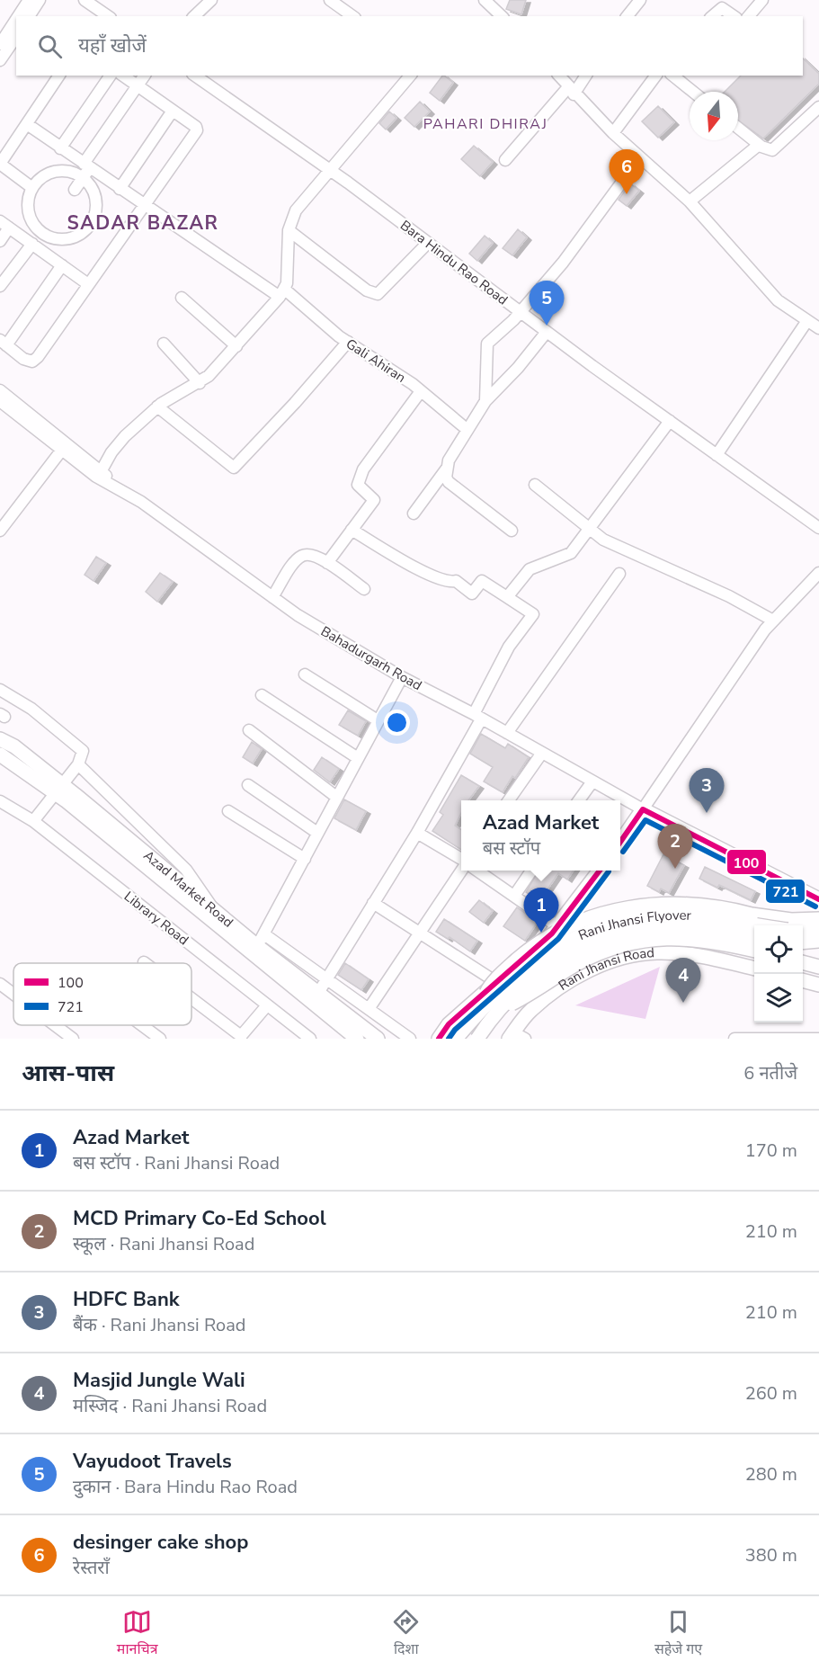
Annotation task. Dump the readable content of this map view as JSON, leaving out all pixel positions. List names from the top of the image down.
{
  "streets": {
    "main road": ["Azad Market Road", "Rani Jhansi Flyover", "Rani Jhansi Road"],
    "street": [
      "Bara Hindu Rao Road",
      "Gali Ahiran",
      "Bahadurgarh Road",
      "Library Road"
    ]
  },
  "districts": ["PAHARI DHIRAJ", "SADAR BAZAR"],
  "lines": ["transit line 100", "transit line 721"],
  "legend": ["100", "721"],
  "north": "bottom",
  "page": {
    "search": "यहाँ खोजें",
    "pins": [
      "6",
      "5",
      "3",
      "2",
      "1",
      "4"
    ],
    "popup": ["Azad Market", "बस स्टॉप"],
    "heading": ["आस-पास", "6 नतीजे"],
    "list": [
      {
        "mark": "1",
        "name": "Azad Market",
        "note": "बस स्टॉप · Rani Jhansi Road",
        "value": "170 m"
      },
      {
        "mark": "2",
        "name": "MCD Primary Co-Ed School",
        "note": "स्कूल · Rani Jhansi Road",
        "value": "210 m"
      },
      {
        "mark": "3",
        "name": "HDFC Bank",
        "note": "बैंक · Rani Jhansi Road",
        "value": "210 m"
      },
      {
        "mark": "4",
        "name": "Masjid Jungle Wali",
        "note": "मस्जिद · Rani Jhansi Road",
        "value": "260 m"
      },
      {
        "mark": "5",
        "name": "Vayudoot Travels",
        "note": "दुकान · Bara Hindu Rao Road",
        "value": "280 m"
      },
      {
        "mark": "6",
        "name": "desinger cake shop",
        "note": "रेस्तराँ",
        "value": "380 m"
      }
    ],
    "nav": ["मानचित्र", "दिशा", "सहेजे गए"]
  }
}
